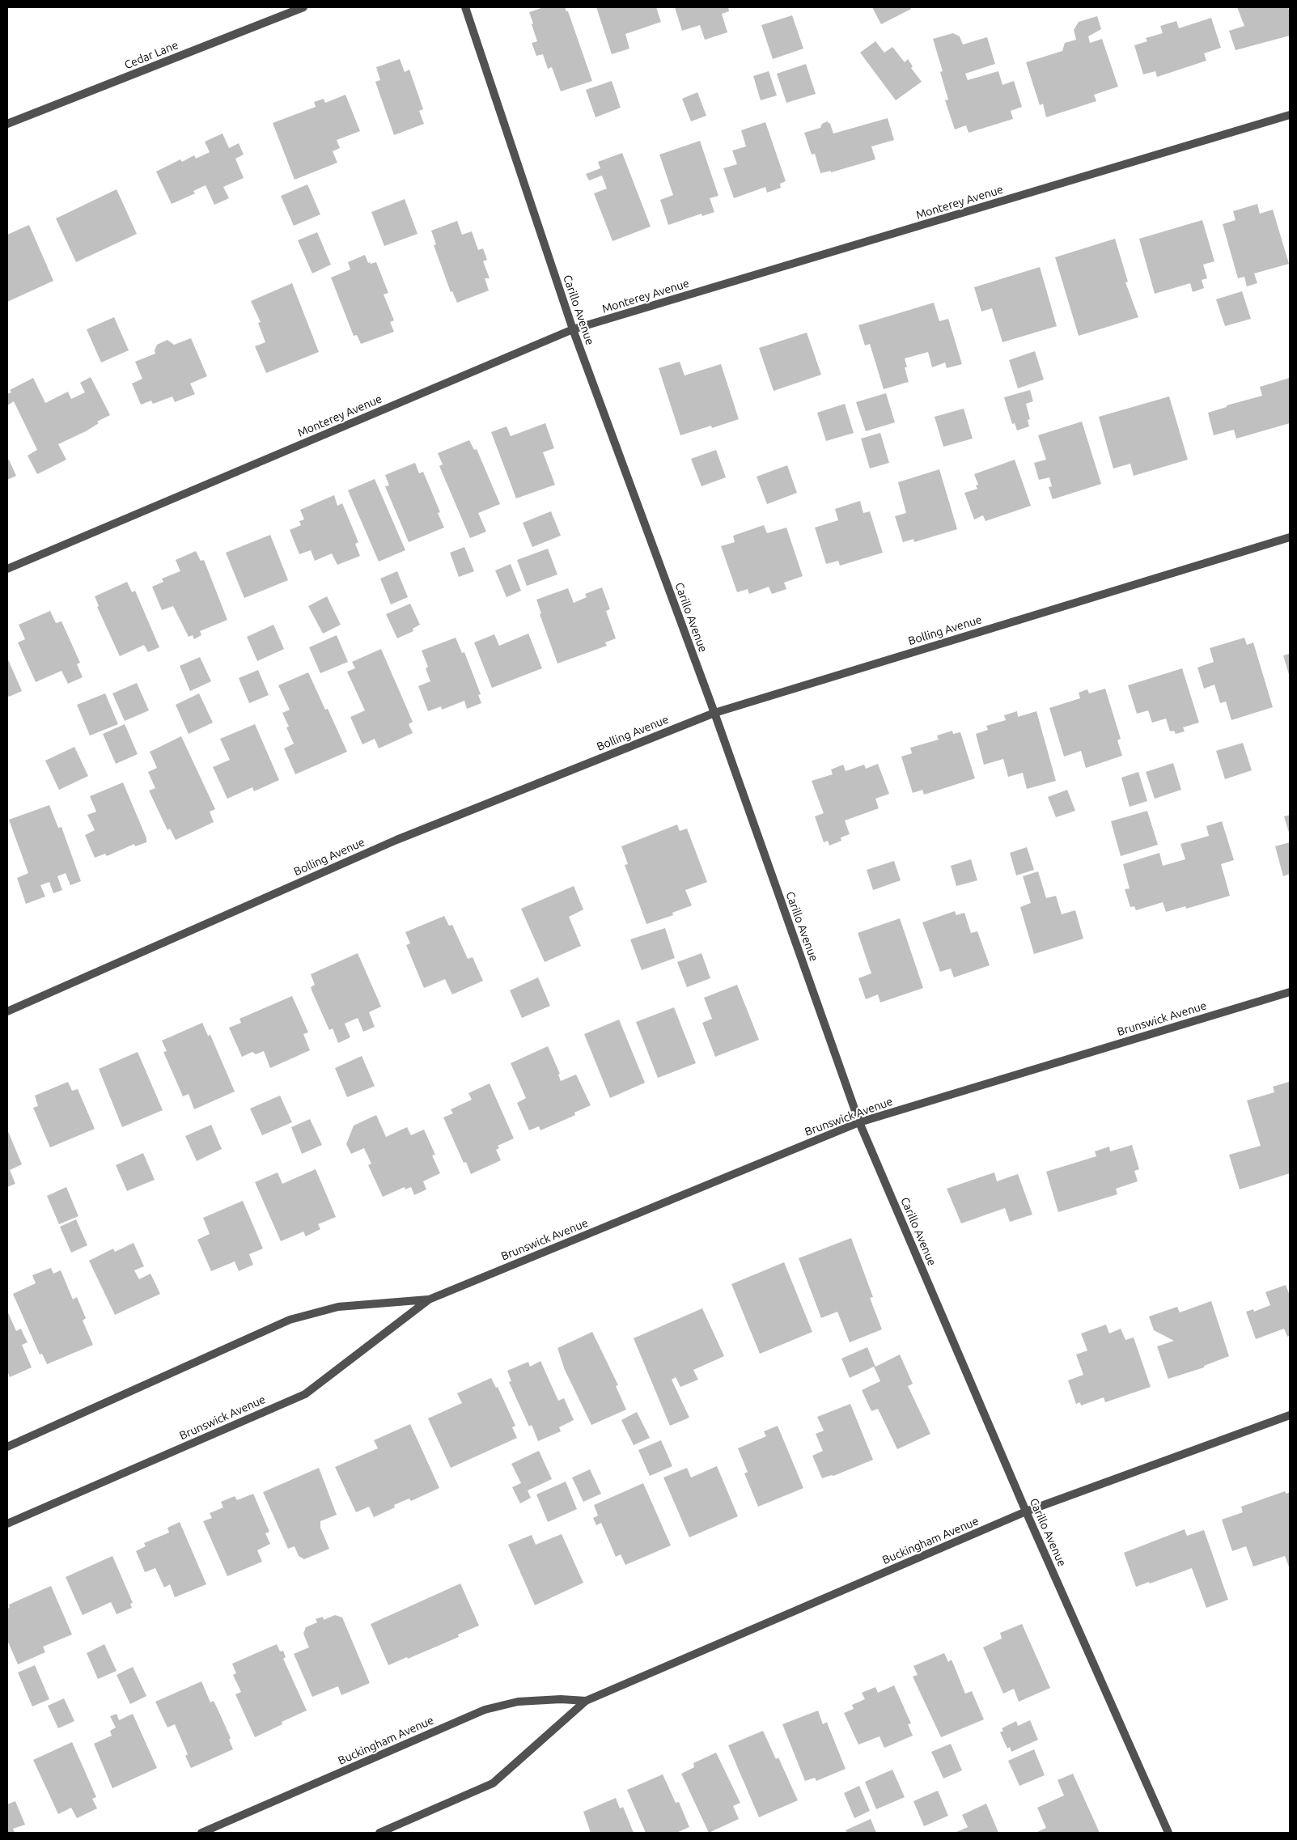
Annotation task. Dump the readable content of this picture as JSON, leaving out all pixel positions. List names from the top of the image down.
{
  "streets": {
    "street": [
      "Cedar Lane",
      "Monterey Avenue",
      "Carillo Avenue",
      "Bolling Avenue",
      "Brunswick Avenue",
      "Buckingham Avenue"
    ]
  },
  "crossings": [
    ["Monterey Avenue", "Carillo Avenue"],
    ["Carillo Avenue", "Bolling Avenue"],
    ["Carillo Avenue", "Brunswick Avenue"],
    ["Carillo Avenue", "Buckingham Avenue"]
  ]
}
